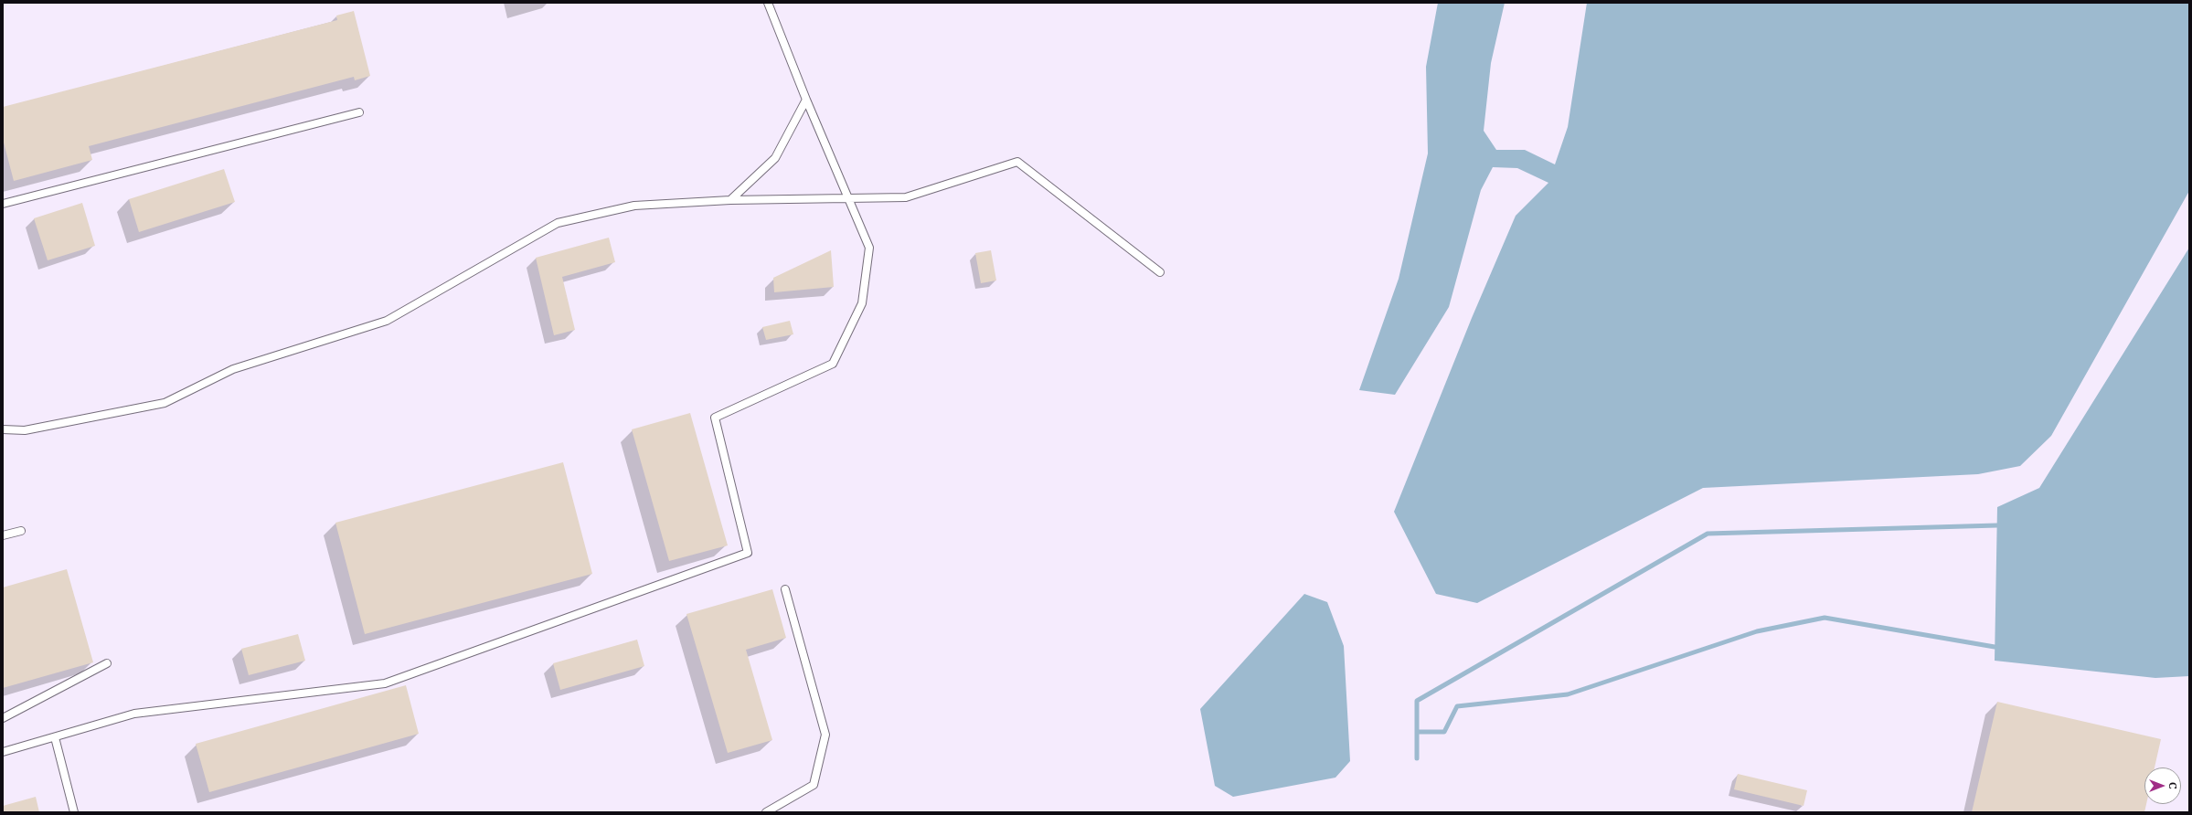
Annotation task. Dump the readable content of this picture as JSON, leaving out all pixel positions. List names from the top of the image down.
{
  "north": "right"
}
